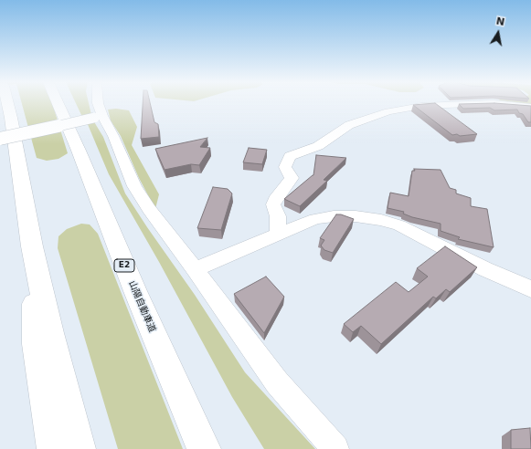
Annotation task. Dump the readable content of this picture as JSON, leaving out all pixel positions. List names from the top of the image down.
{
  "streets": {
    "highway": ["E2", "山陽自動車道"]
  },
  "north": "top"
}
